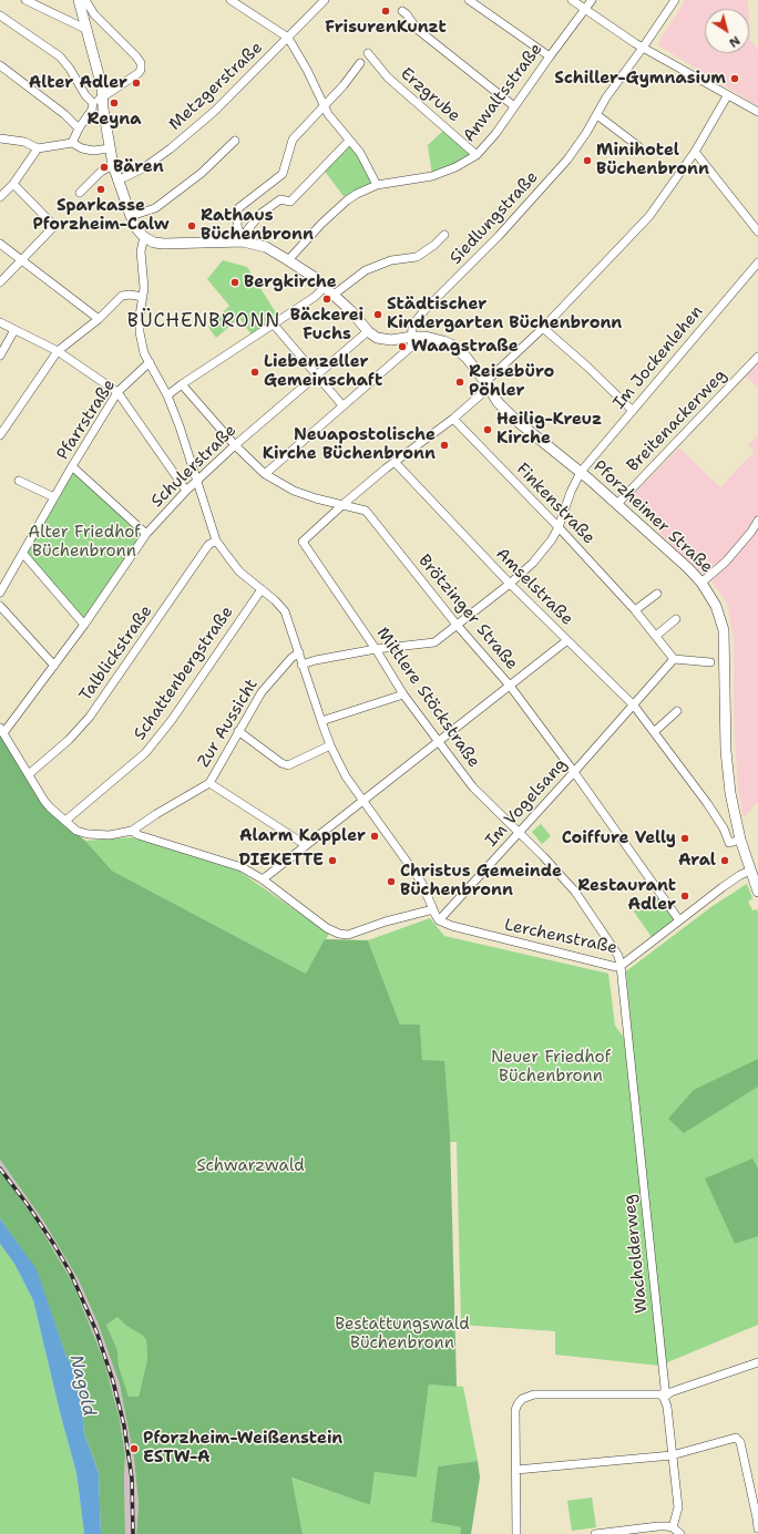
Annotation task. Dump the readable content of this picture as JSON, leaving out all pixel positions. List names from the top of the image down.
{
  "streets": {
    "main road": ["Pforzheimer Straße"],
    "street": [
      "Metzgerstraße",
      "Anwaltsstraße",
      "Erzgrube",
      "Siedlungstraße",
      "Im Jockenlehen",
      "Pfarrstraße",
      "Breitenackerweg",
      "Schulerstraße",
      "Finkenstraße",
      "Amselstraße",
      "Brötzinger Straße",
      "Talblickstraße",
      "Schattenbergstraße",
      "Mittlere Stöckstraße",
      "Zur Aussicht",
      "Im Vogelsang",
      "Lerchenstraße",
      "Wacholderweg"
    ]
  },
  "crossings": [
    ["Anwaltsstraße", "Erzgrube"],
    ["Anwaltsstraße", "Pforzheimer Straße"],
    ["Siedlungstraße", "Pforzheimer Straße"],
    ["Im Jockenlehen", "Finkenstraße"],
    ["Im Jockenlehen", "Pforzheimer Straße"],
    ["Im Jockenlehen", "Amselstraße"],
    ["Im Jockenlehen", "Brötzinger Straße"],
    ["Im Jockenlehen", "Mittlere Stöckstraße"],
    ["Breitenackerweg", "Pforzheimer Straße"],
    ["Schulerstraße", "Pforzheimer Straße"],
    ["Schulerstraße", "Brötzinger Straße"],
    ["Pforzheimer Straße", "Amselstraße"],
    ["Pforzheimer Straße", "Lerchenstraße"],
    ["Amselstraße", "Im Vogelsang"],
    ["Brötzinger Straße", "Mittlere Stöckstraße"],
    ["Brötzinger Straße", "Im Vogelsang"],
    ["Brötzinger Straße", "Lerchenstraße"],
    ["Mittlere Stöckstraße", "Im Vogelsang"],
    ["Mittlere Stöckstraße", "Lerchenstraße"],
    ["Mittlere Stöckstraße", "Wacholderweg"],
    ["Im Vogelsang", "Lerchenstraße"],
    ["Lerchenstraße", "Wacholderweg"]
  ],
  "districts": ["BÜCHENBRONN"],
  "water": ["Nagold"],
  "parks": [
    "Alter Friedhof Büchenbronn",
    "Neuer Friedhof Büchenbronn",
    "Schwarzwald",
    "Bestattungswald Büchenbronn"
  ],
  "places": [
    "FrisurenKunzt",
    "Schiller-Gymnasium",
    "Alter Adler",
    "Reyna",
    "Minihotel Büchenbronn",
    "Bären",
    "Sparkasse Pforzheim-Calw",
    "Rathaus Büchenbronn",
    "Bergkirche",
    "Bäckerei Fuchs",
    "Städtischer Kindergarten Büchenbronn",
    "Waagstraße",
    "Liebenzeller Gemeinschaft",
    "Reisebüro Pöhler",
    "Heilig-Kreuz Kirche",
    "Neuapostolische Kirche Büchenbronn",
    "Alarm Kappler",
    "Coiffure Velly",
    "DIEKETTE",
    "Aral",
    "Christus Gemeinde Büchenbronn",
    "Restaurant Adler",
    "Pforzheim-Weißenstein ESTW-A"
  ],
  "north": "bottom right"
}
